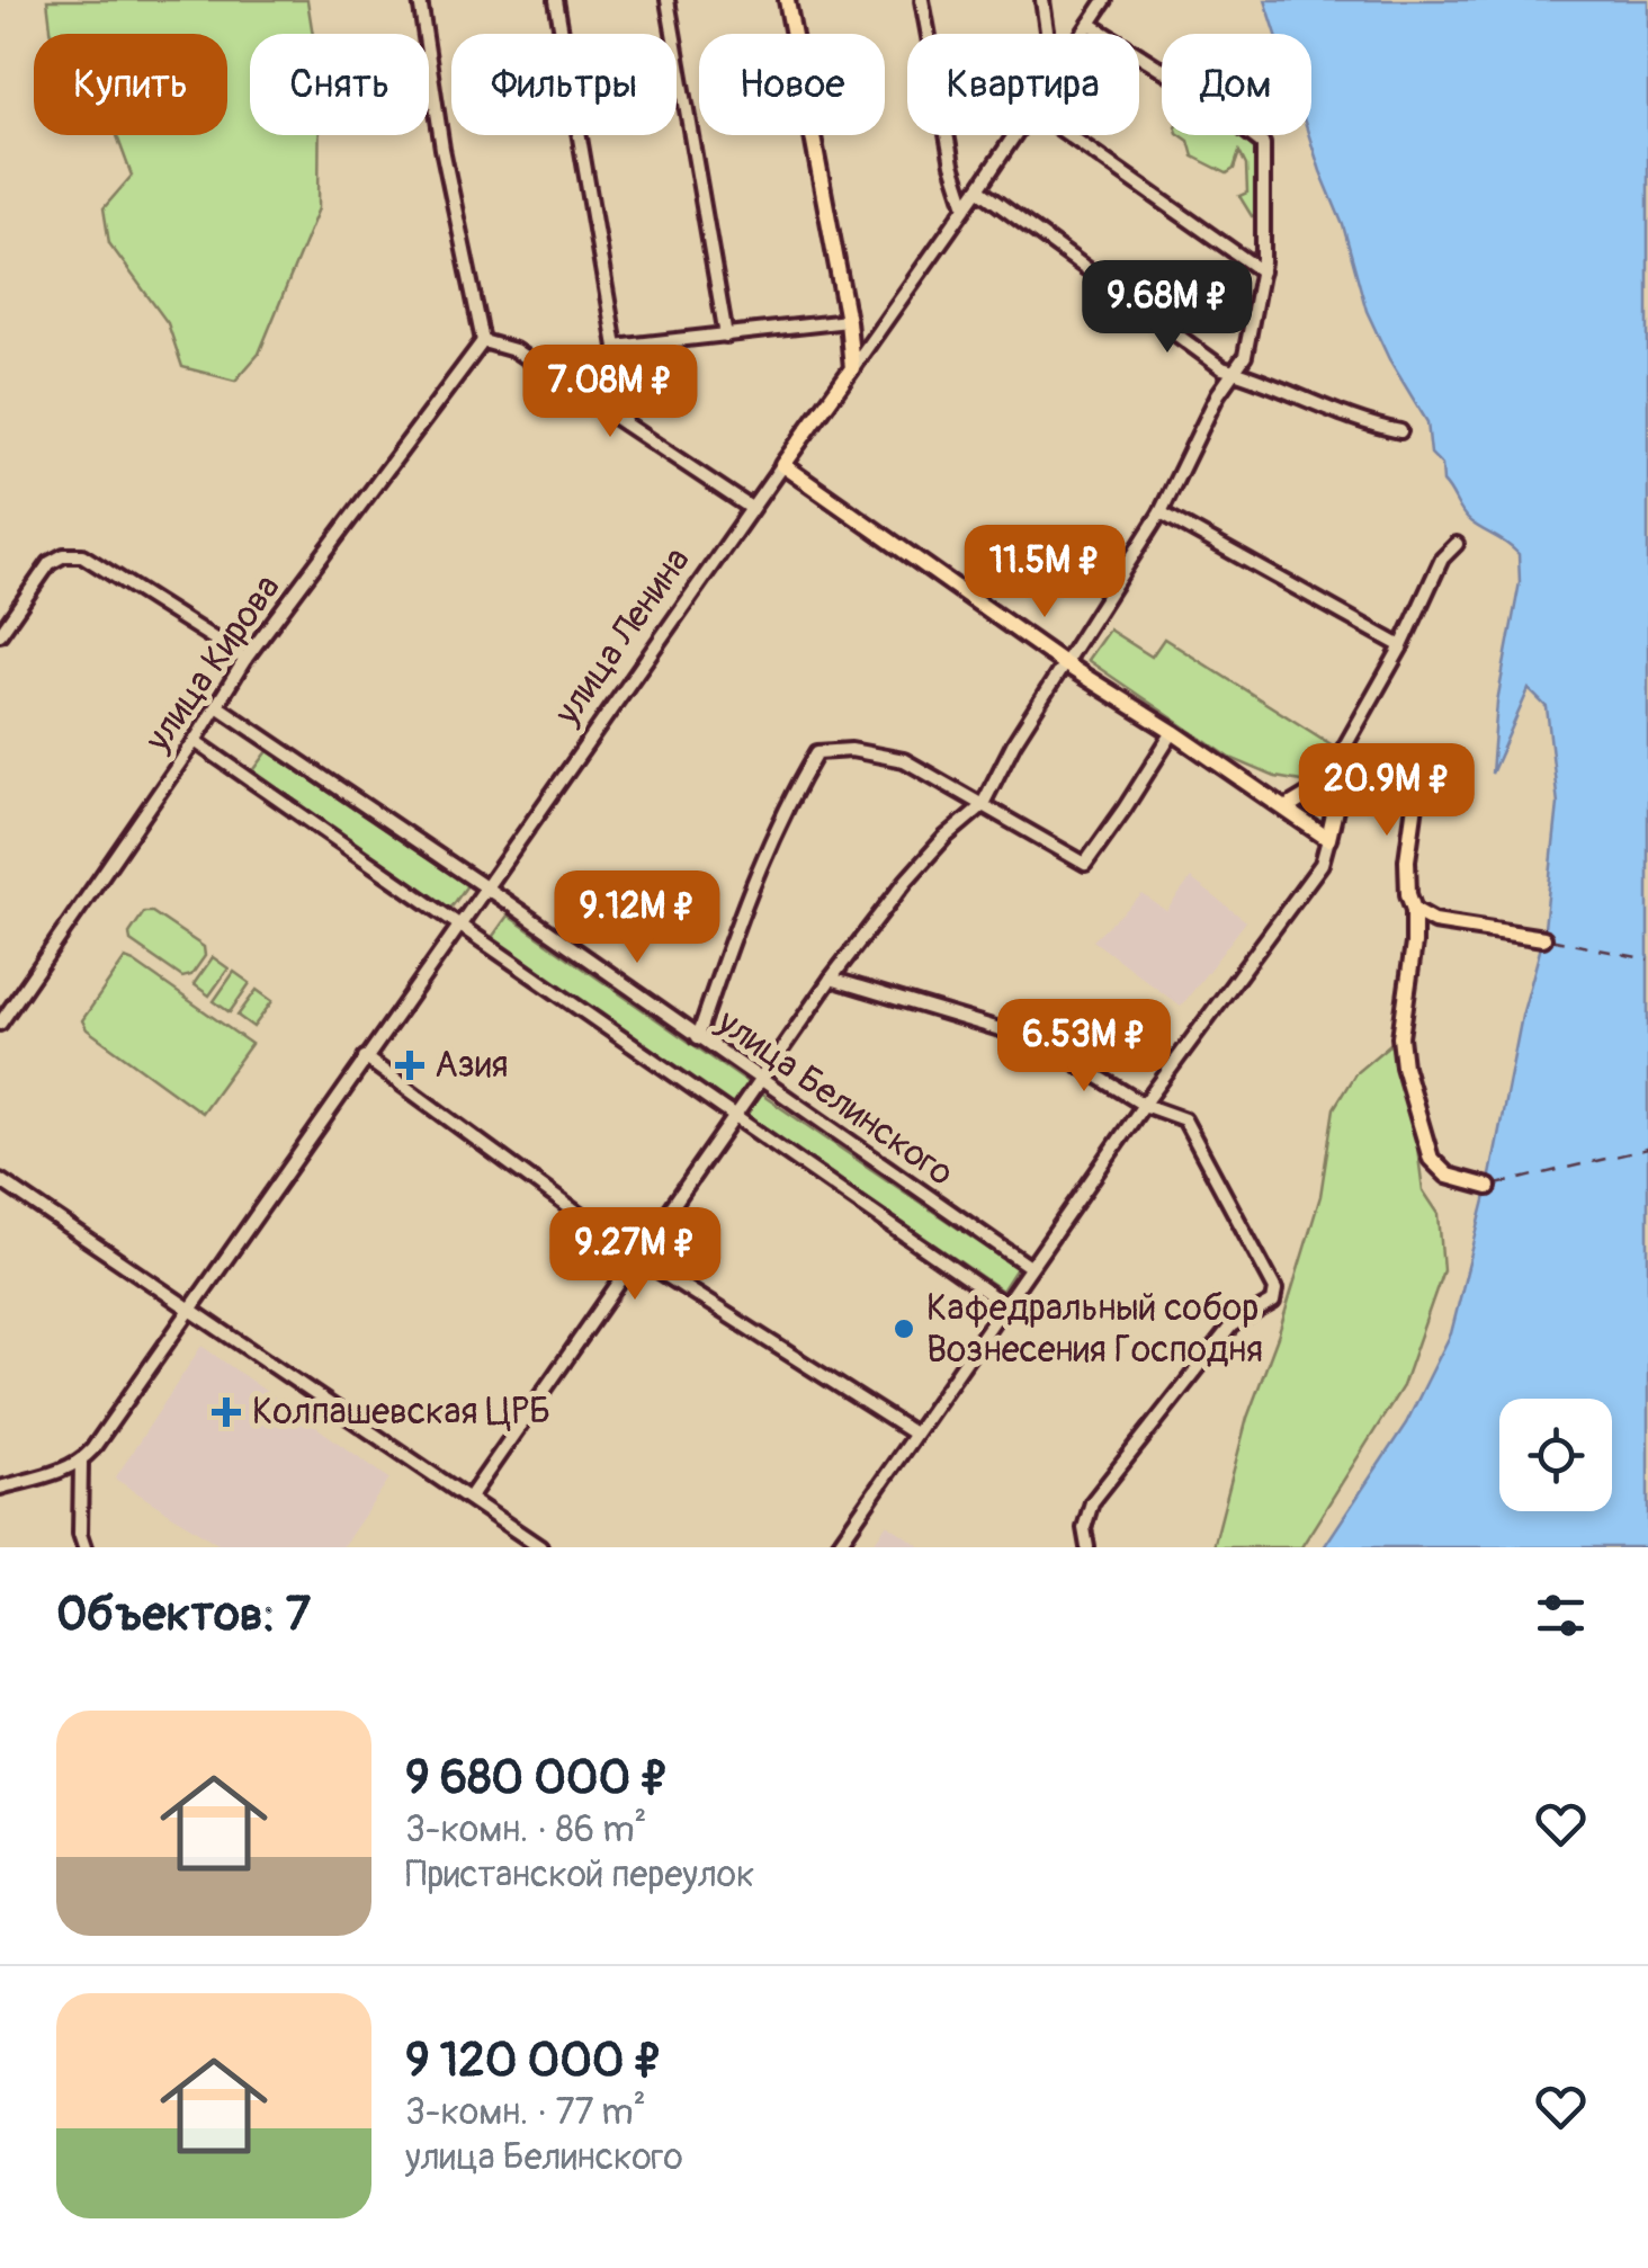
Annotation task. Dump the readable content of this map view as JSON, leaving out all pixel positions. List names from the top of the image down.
{
  "streets": {
    "main road": ["улица Ленина"],
    "street": ["улица Кирова", "улица Белинского"]
  },
  "crossings": [
    ["улица Ленина", "улица Белинского"],
    ["улица Кирова", "улица Белинского"]
  ],
  "places": {
    "health": ["Азия", "Колпашевская ЦРБ"],
    "other": ["Кафедральный собор Вознесения Господня"]
  },
  "page": {
    "chip": [
      "Купить",
      "Снять",
      "Фильтры",
      "Новое",
      "Квартира",
      "Дом"
    ],
    "price": [
      "9.68M ₽",
      "7.08M ₽",
      "11.5M ₽",
      "20.9M ₽",
      "9.12M ₽",
      "6.53M ₽",
      "9.27M ₽"
    ],
    "heading": "Объектов: 7",
    "list": [
      {
        "name": "9 680 000 ₽",
        "note": "3-комн. · 86 m² · Пристанской переулок"
      },
      {
        "name": "9 120 000 ₽",
        "note": "3-комн. · 77 m² · улица Белинского"
      }
    ]
  }
}
